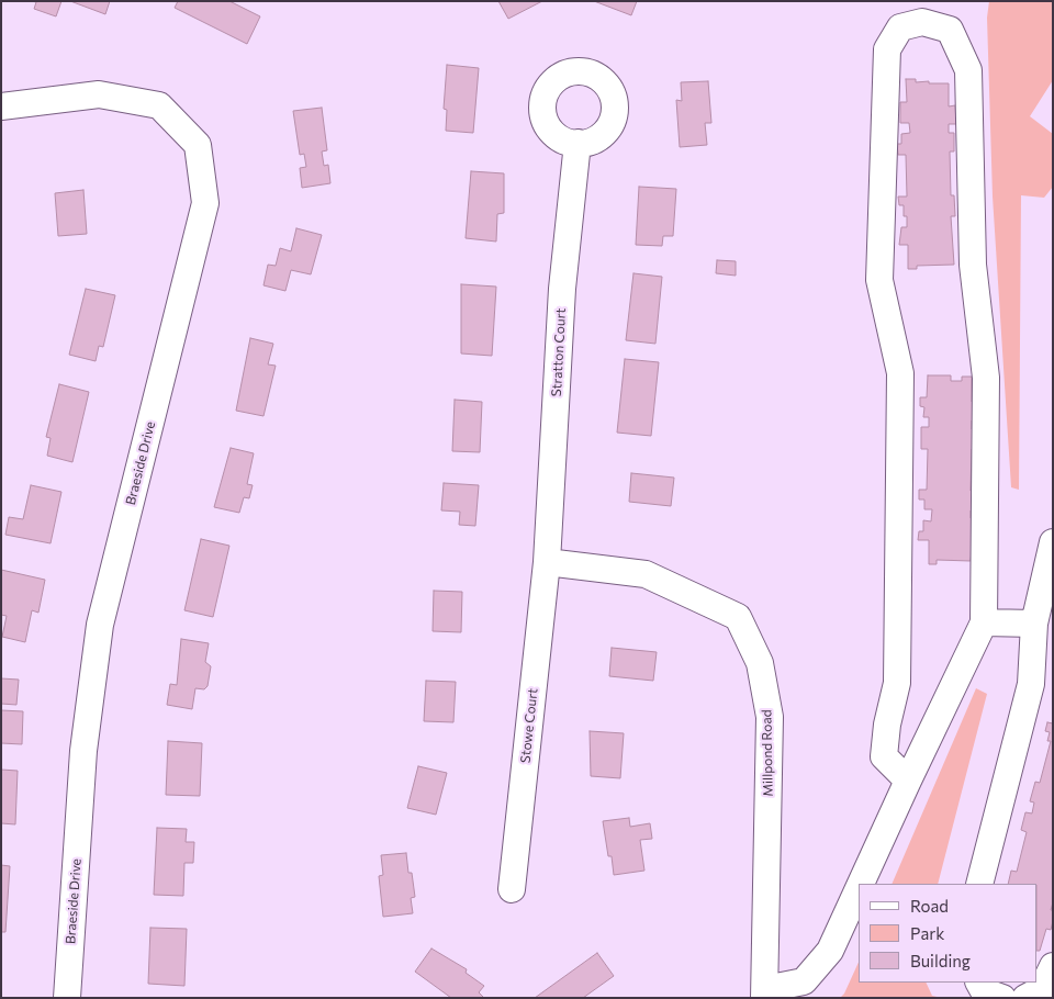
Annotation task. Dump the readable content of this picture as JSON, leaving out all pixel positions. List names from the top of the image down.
{
  "streets": {
    "street": [
      "Stratton Court",
      "Braeside Drive",
      "Stowe Court",
      "Millpond Road"
    ]
  },
  "crossings": [
    ["Stratton Court", "Stowe Court"],
    ["Stratton Court", "Millpond Road"],
    ["Stowe Court", "Millpond Road"]
  ],
  "legend": ["Road", "Park", "Building"]
}
